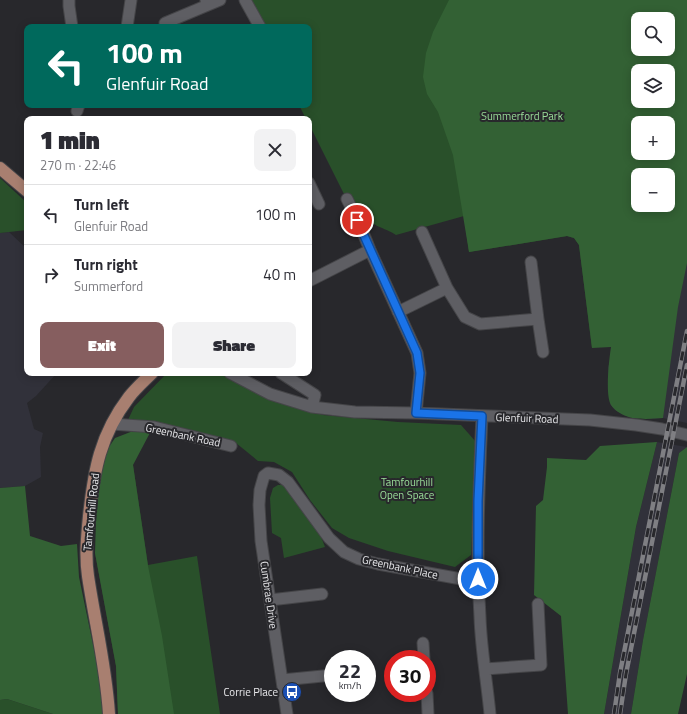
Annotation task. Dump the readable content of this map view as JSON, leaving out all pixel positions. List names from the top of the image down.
{
  "streets": {
    "main road": ["Tamfourhill Road"],
    "street": [
      "Glenfuir Road",
      "Greenbank Road",
      "Greenbank Place",
      "Cumbrae Drive"
    ]
  },
  "crossings": [
    ["Greenbank Road", "Tamfourhill Road"],
    ["Greenbank Place", "Cumbrae Drive"]
  ],
  "parks": ["Summerford Park", "Tamfourhill Open Space"],
  "places": {
    "bus stop": ["Corrie Place"]
  },
  "page": {
    "map_buttons": ["+", "−"],
    "turn": ["100 m", "Glenfuir Road"],
    "heading": ["1 min", "270 m · 22:46"],
    "list": [
      {
        "name": "Turn left",
        "note": "Glenfuir Road",
        "value": "100 m"
      },
      {
        "name": "Turn right",
        "note": "Summerford",
        "value": "40 m"
      }
    ],
    "buttons": ["Exit", "Share"],
    "speed": "22 km/h",
    "limit": "30"
  }
}
